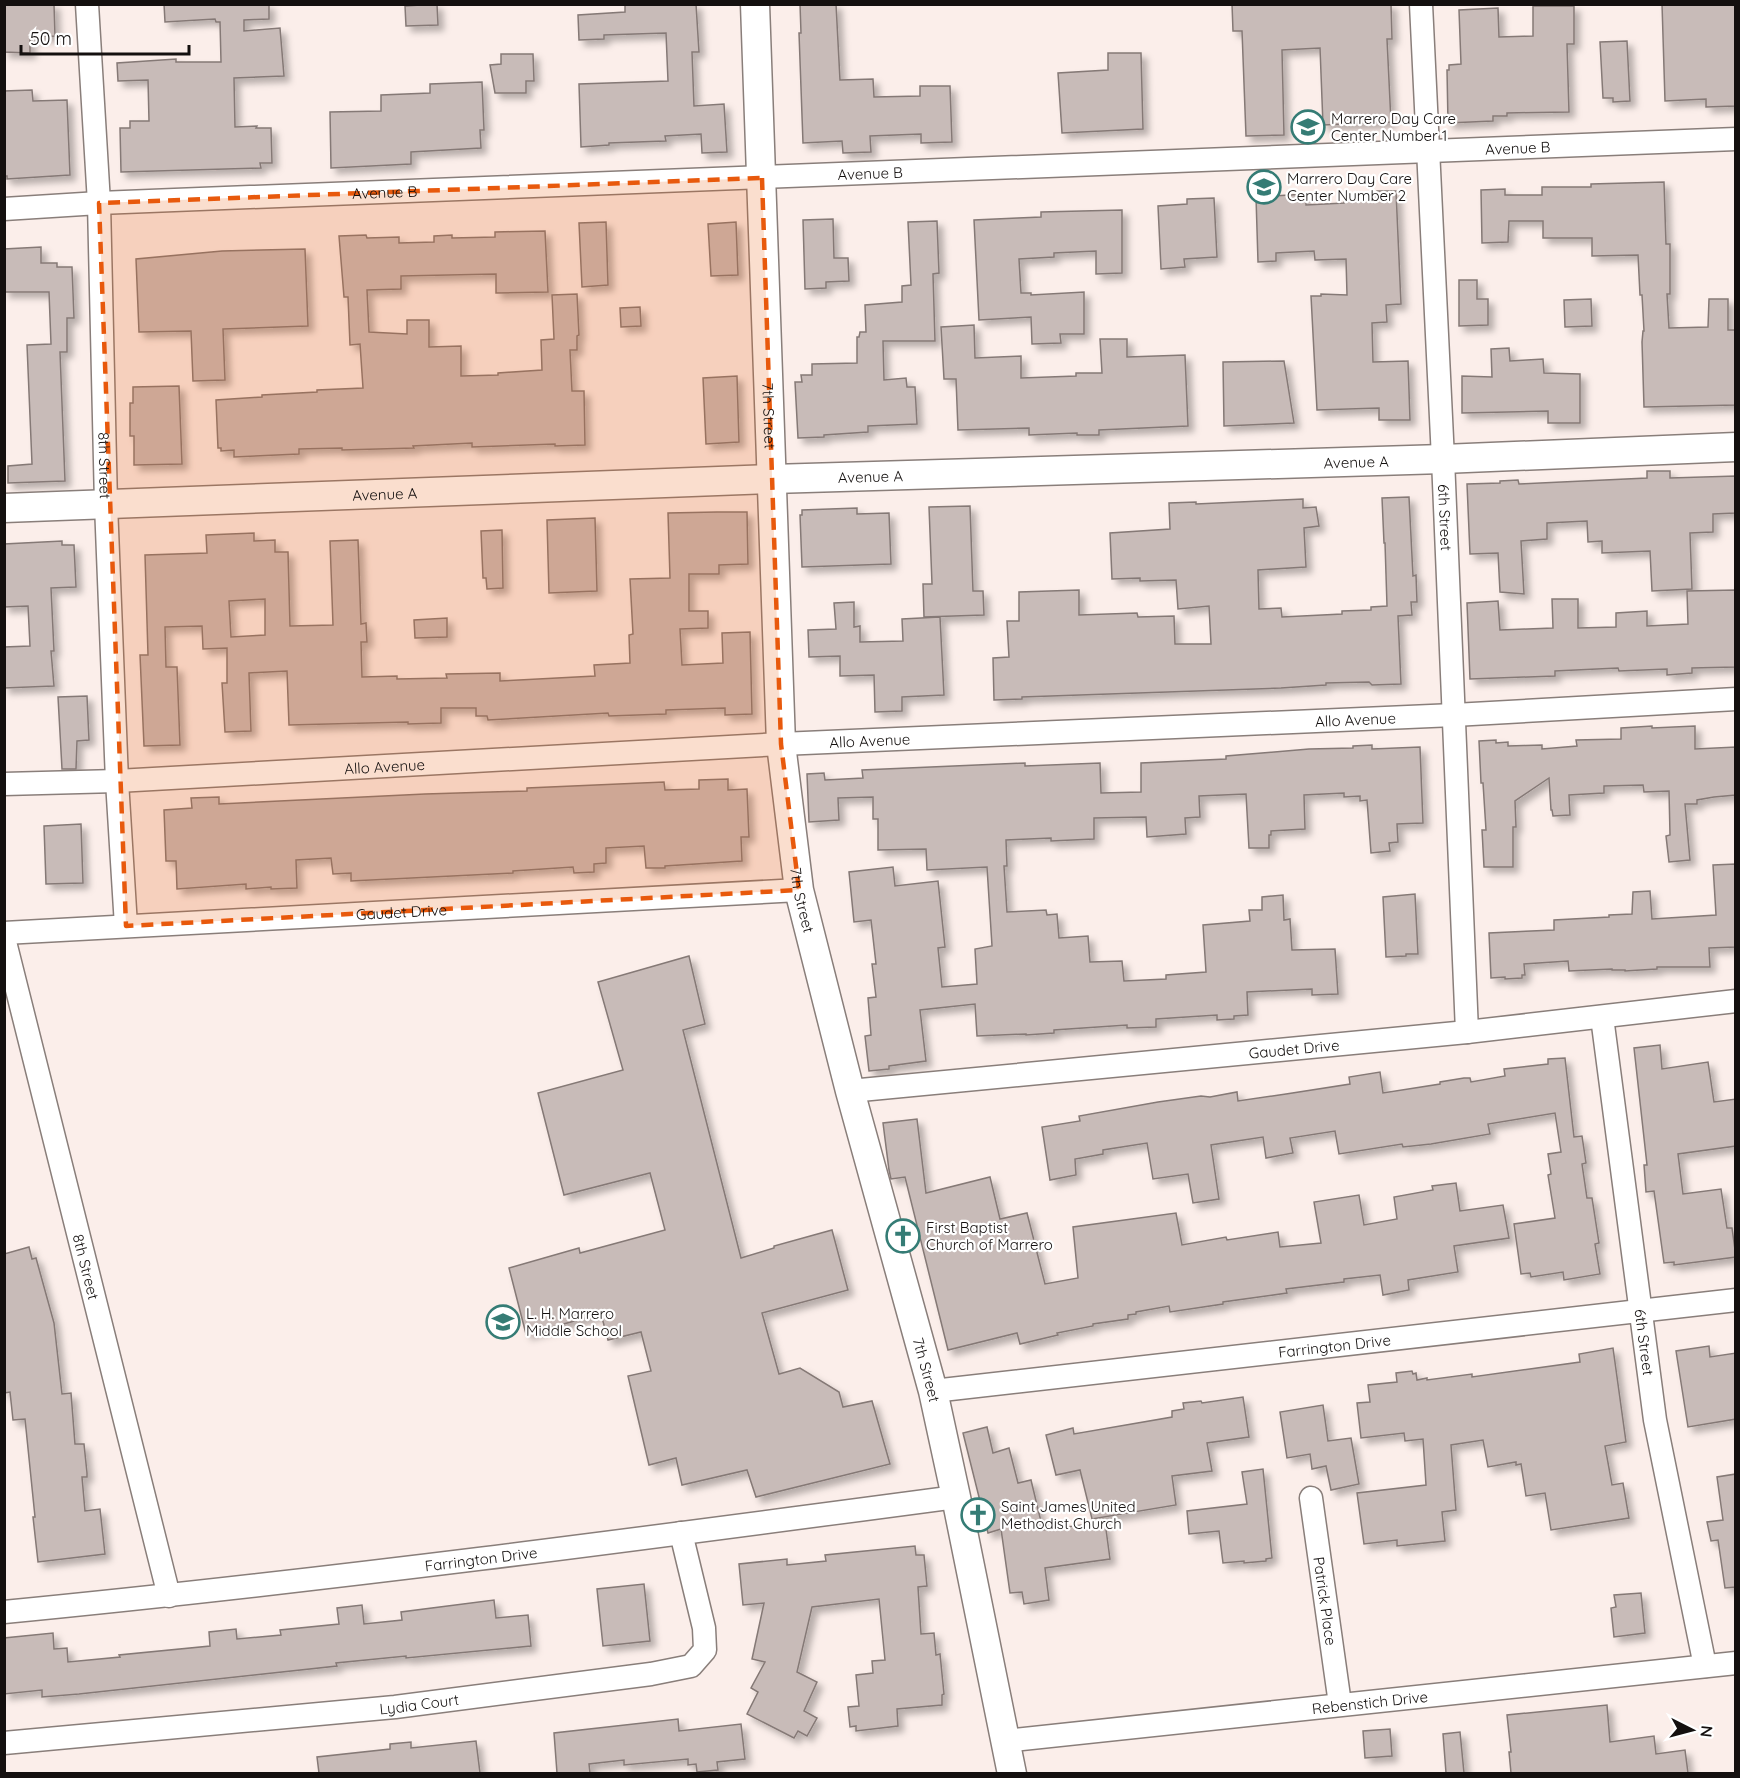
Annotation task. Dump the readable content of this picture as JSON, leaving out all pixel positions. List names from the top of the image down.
{
  "streets": {
    "street": [
      "Avenue B",
      "7th Street",
      "Avenue A",
      "8th Street",
      "6th Street",
      "Allo Avenue",
      "Gaudet Drive",
      "Farrington Drive",
      "Patrick Place",
      "Rebenstich Drive",
      "Lydia Court"
    ]
  },
  "crossings": [
    ["Avenue B", "7th Street"],
    ["Avenue B", "8th Street"],
    ["Avenue B", "6th Street"],
    ["7th Street", "Avenue A"],
    ["7th Street", "Allo Avenue"],
    ["7th Street", "Gaudet Drive"],
    ["7th Street", "Farrington Drive"],
    ["7th Street", "Rebenstich Drive"],
    ["Avenue A", "8th Street"],
    ["Avenue A", "6th Street"],
    ["8th Street", "Allo Avenue"],
    ["8th Street", "Gaudet Drive"],
    ["8th Street", "Farrington Drive"],
    ["6th Street", "Allo Avenue"],
    ["6th Street", "Gaudet Drive"],
    ["6th Street", "Farrington Drive"],
    ["6th Street", "Rebenstich Drive"],
    ["Farrington Drive", "Lydia Court"],
    ["Patrick Place", "Rebenstich Drive"]
  ],
  "places": {
    "school or university": ["Marrero Day Care Center Number 1", "Marrero Day Care Center Number 2", "L. H. Marrero Middle School"],
    "church": ["First Baptist Church of Marrero", "Saint James United Methodist Church"]
  },
  "scale_bar": "50 m",
  "north": "right"
}
